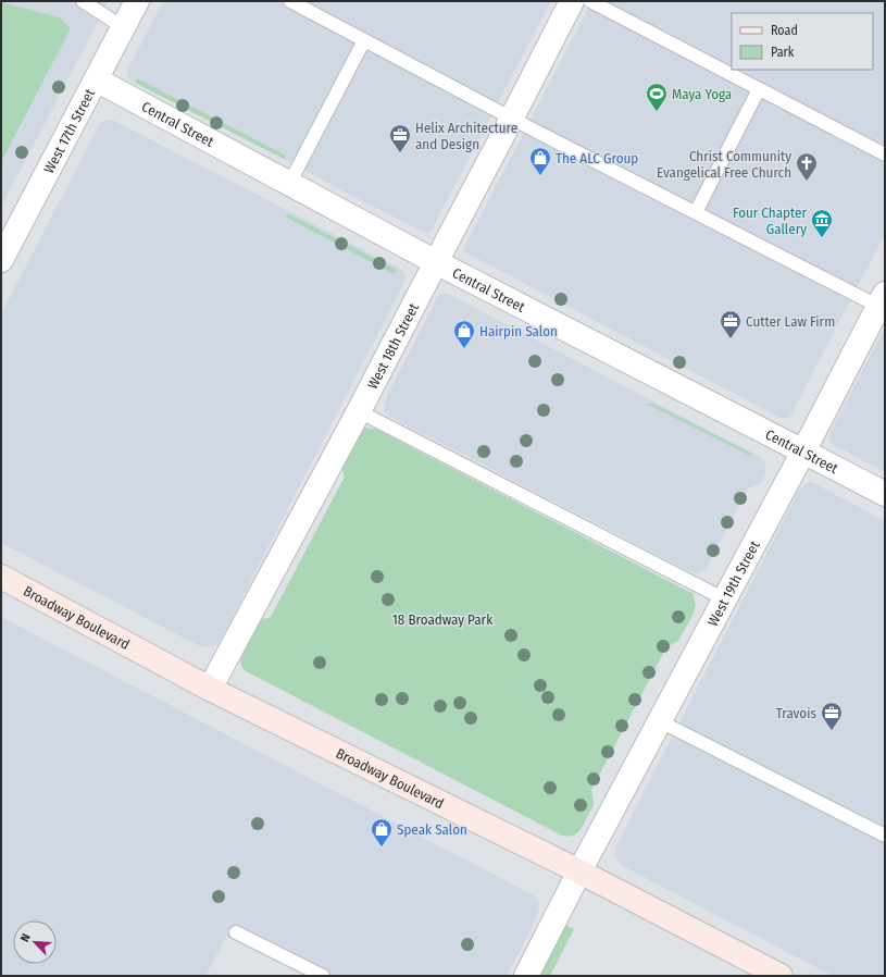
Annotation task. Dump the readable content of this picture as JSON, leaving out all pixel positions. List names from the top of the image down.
{
  "streets": {
    "main road": ["Broadway Boulevard"],
    "street": [
      "Central Street",
      "West 17th Street",
      "West 18th Street",
      "West 19th Street"
    ]
  },
  "crossings": [
    ["Central Street", "West 17th Street"],
    ["Central Street", "West 18th Street"],
    ["Central Street", "West 19th Street"],
    ["West 18th Street", "Broadway Boulevard"],
    ["West 19th Street", "Broadway Boulevard"]
  ],
  "parks": ["18 Broadway Park"],
  "places": {
    "sports": ["Maya Yoga"],
    "office": ["Helix Architecture and Design", "Cutter Law Firm", "Travois"],
    "shop": ["The ALC Group", "Hairpin Salon", "Speak Salon"],
    "church": ["Christ Community Evangelical Free Church"],
    "museum": ["Four Chapter Gallery"]
  },
  "legend": ["Road", "Park"],
  "north": "top left"
}
